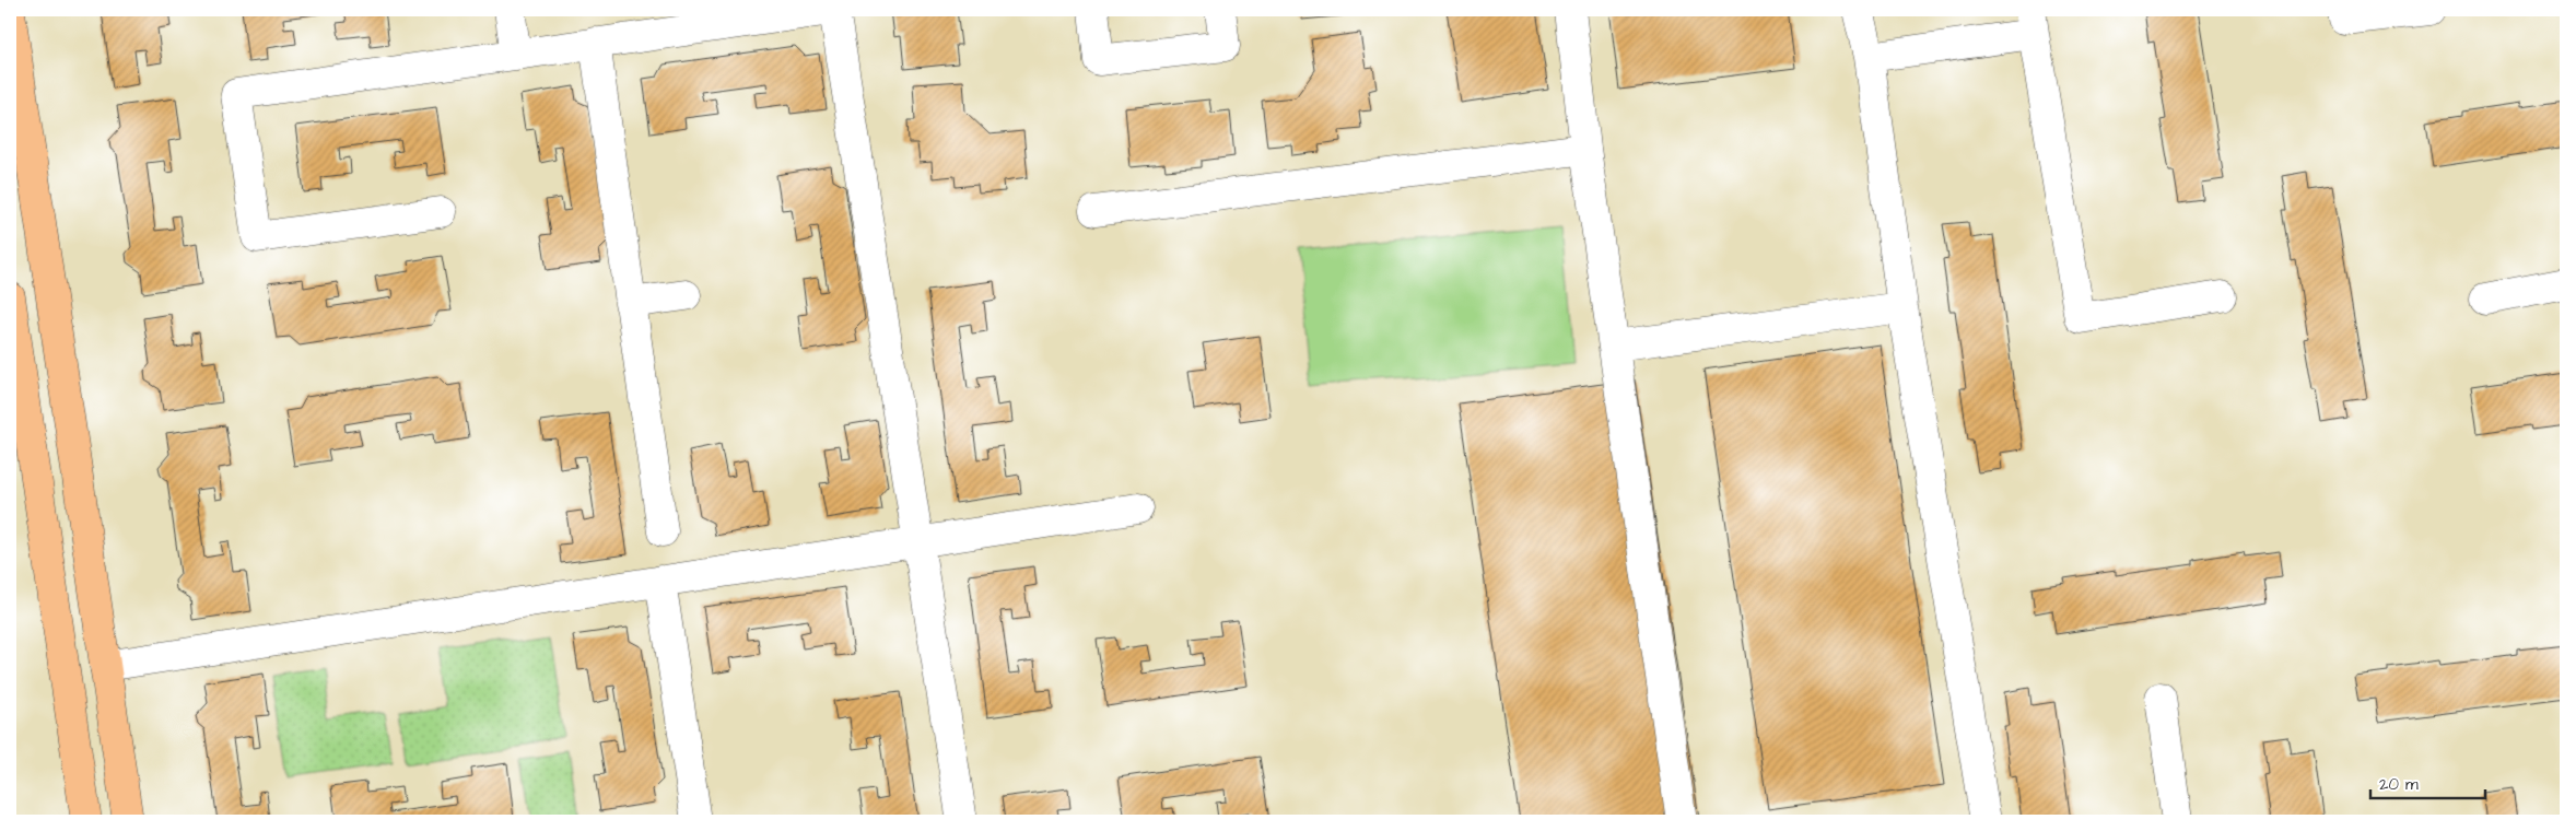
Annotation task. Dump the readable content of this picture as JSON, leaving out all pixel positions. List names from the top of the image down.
{
  "scale_bar": "20 m"
}
